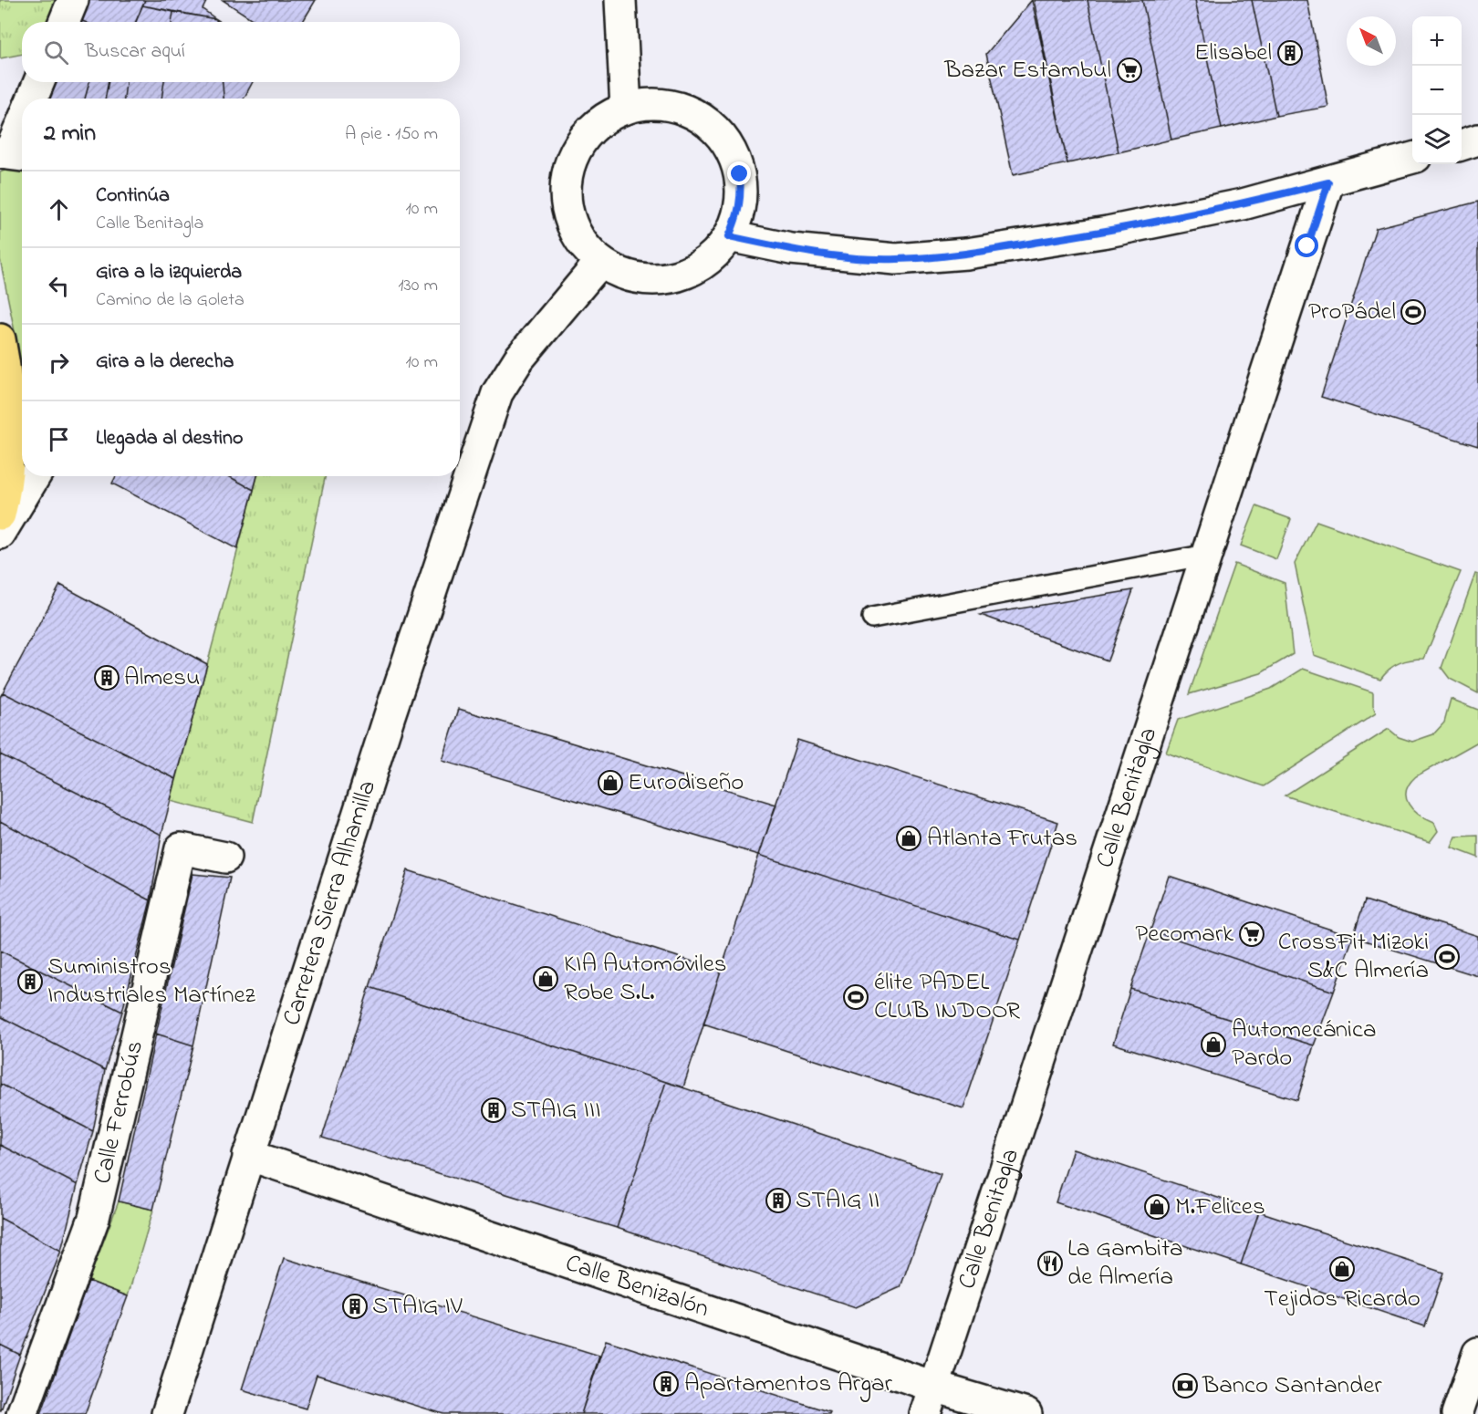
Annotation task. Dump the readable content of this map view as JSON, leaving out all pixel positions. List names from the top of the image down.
{
  "streets": {
    "street": [
      "Calle Benitagla",
      "Carretera Sierra Alhamilla",
      "Calle Ferrobús",
      "Calle Benizalón"
    ]
  },
  "crossings": [
    ["Calle Benitagla", "Calle Benizalón"],
    ["Carretera Sierra Alhamilla", "Calle Benizalón"]
  ],
  "places": {
    "building": [
      "Elisabel",
      "Almesu",
      "Suministros Industriales Martínez",
      "STAIG III",
      "STAIG II",
      "STAIG IV",
      "Apartamentos Argar"
    ],
    "supermarket": ["Bazar Estambul", "Pecomark"],
    "sports": ["ProPádel", "CrossFit Mizoki S&C Almería", "élite PADEL CLUB INDOOR"],
    "shop": [
      "Eurodiseño",
      "Atlanta Frutas",
      "KIA Automóviles Robe S.L.",
      "Automecánica Pardo",
      "M.Felices",
      "Tejidos Ricardo"
    ],
    "restaurant": ["La Gambita de Almería"],
    "bank": ["Banco Santander"]
  },
  "north": "top left",
  "page": {
    "map_buttons": ["+", "−"],
    "search": "Buscar aquí",
    "heading": ["2 min", "A pie · 150 m"],
    "list": [
      ["Continúa", "Calle Benitagla", "10 m"],
      ["Gira a la izquierda", "Camino de la Goleta", "130 m"],
      ["Gira a la derecha", "10 m"],
      "Llegada al destino"
    ]
  }
}
